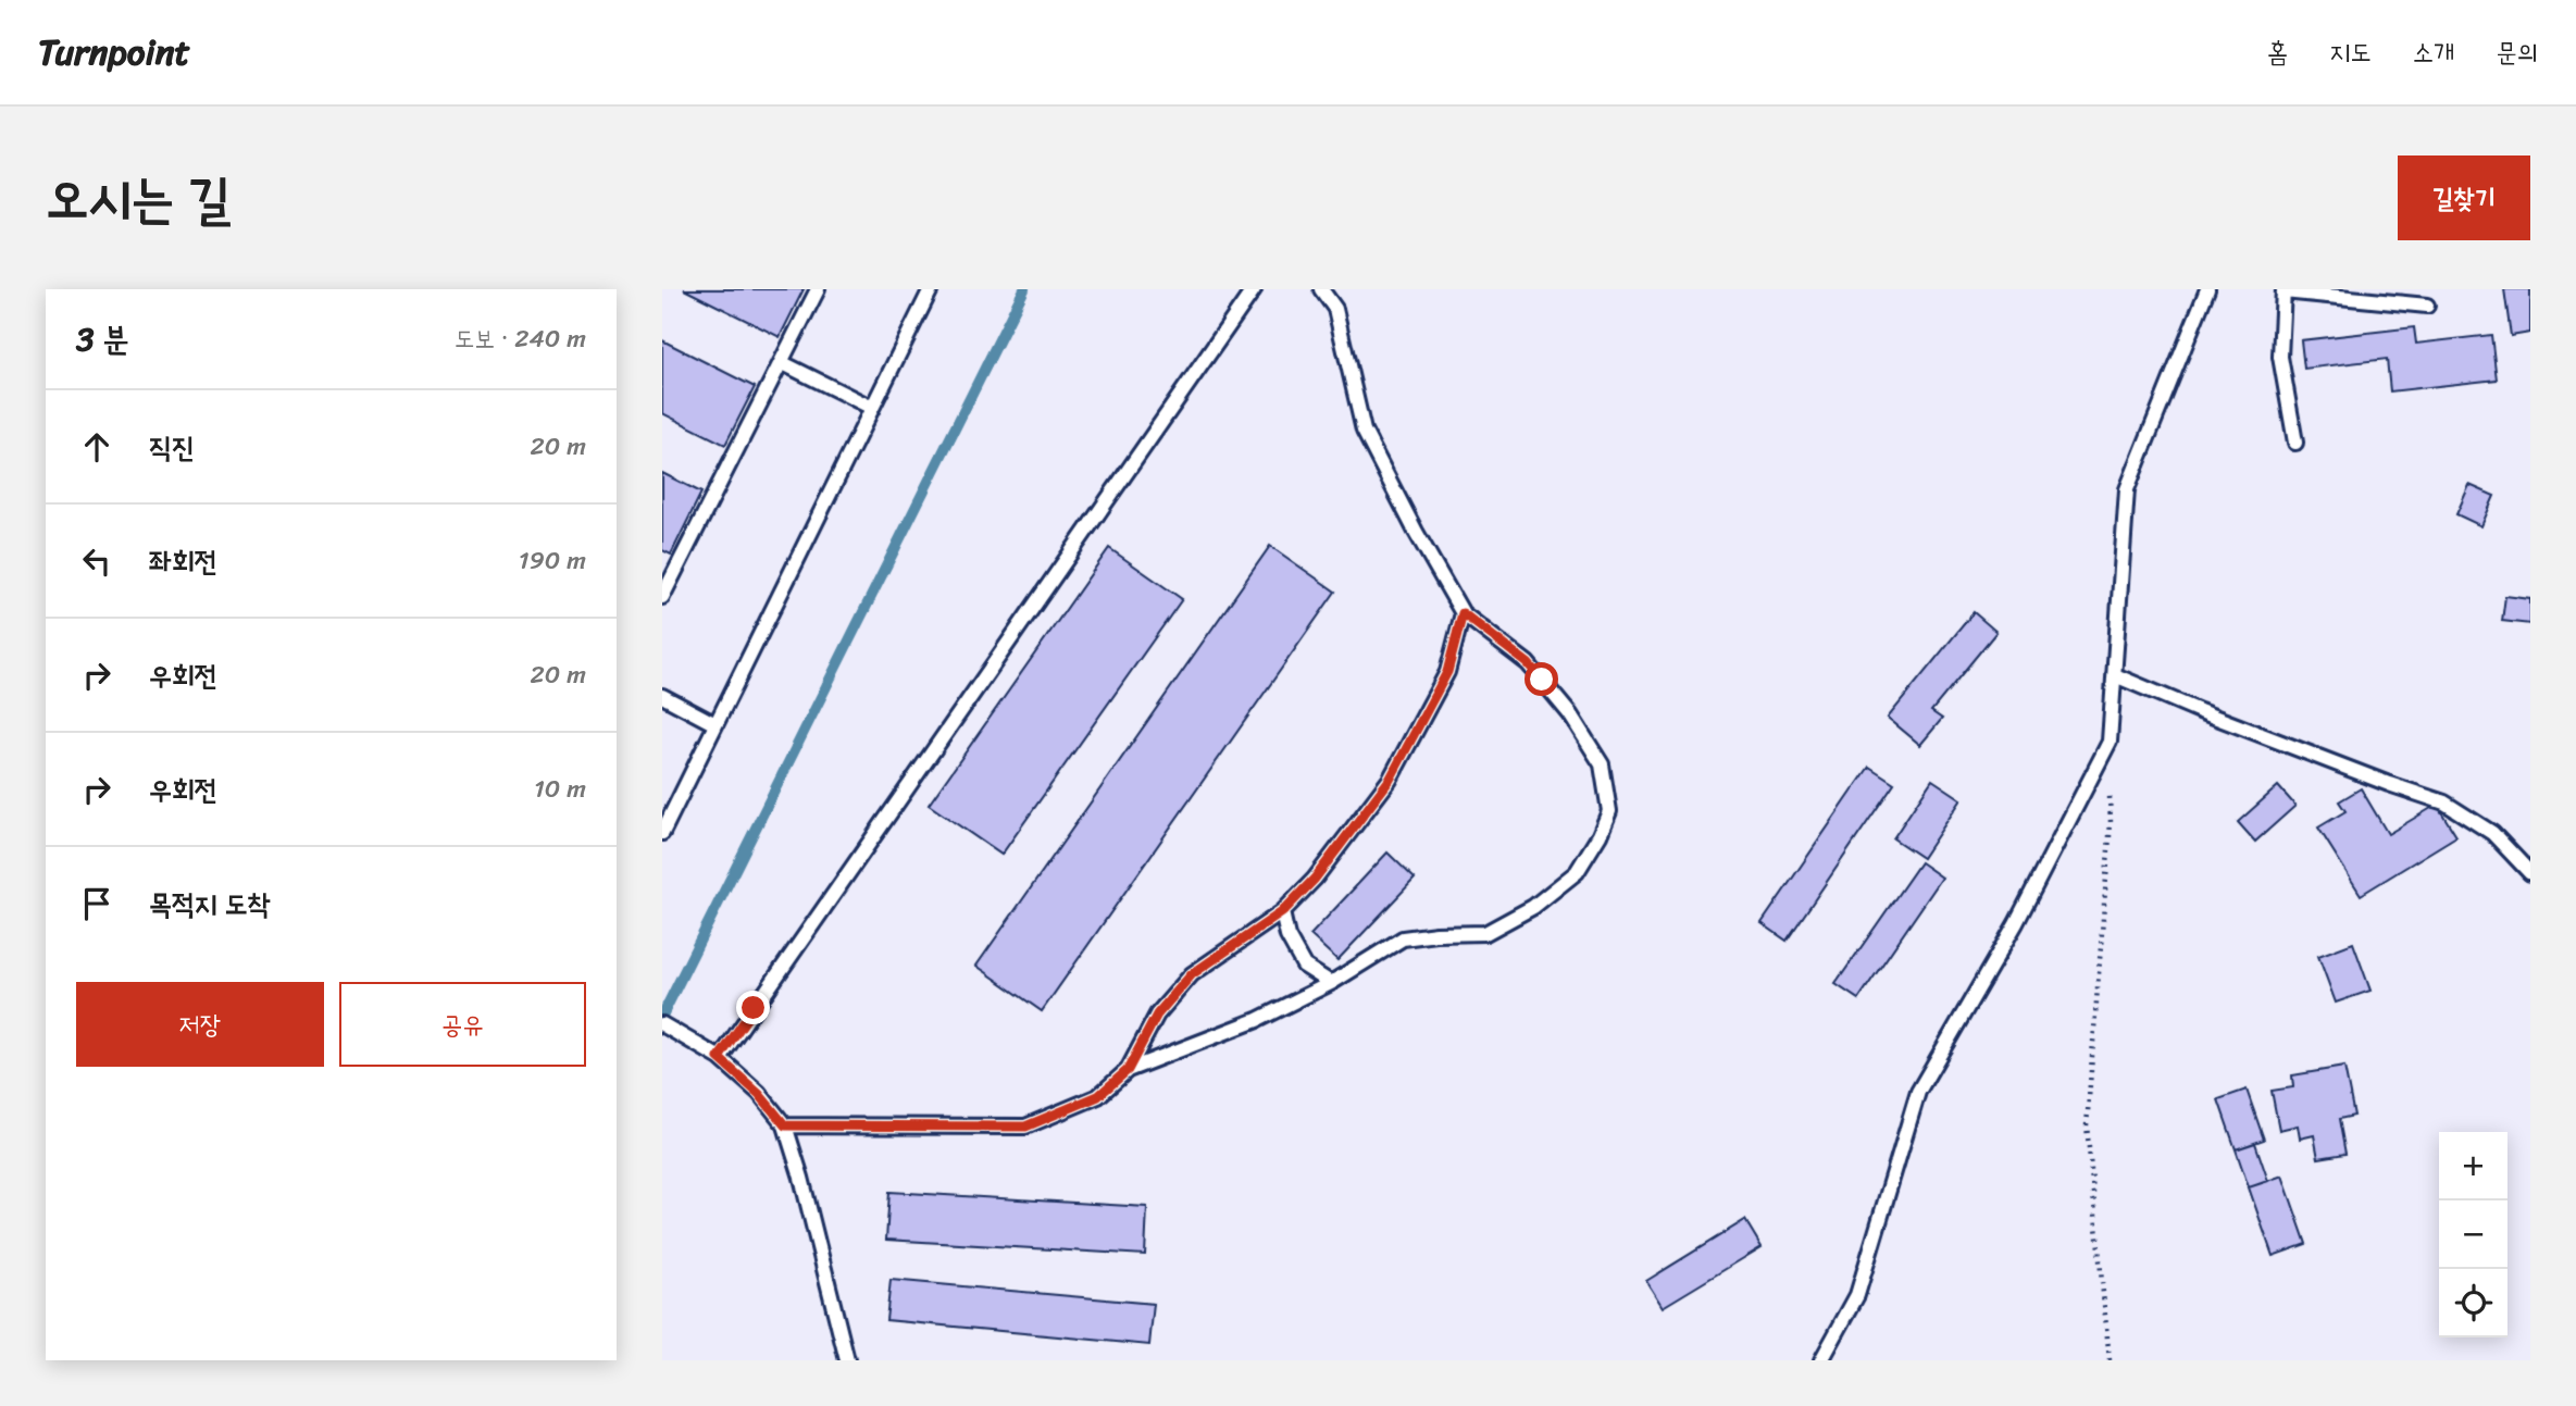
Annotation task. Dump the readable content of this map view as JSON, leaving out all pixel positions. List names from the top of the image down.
{
  "page": {
    "header": "Turnpoint",
    "nav": [
      "홈",
      "지도",
      "소개",
      "문의"
    ],
    "title": "오시는 길",
    "buttons": [
      "길찾기",
      ["저장", "공유"]
    ],
    "heading": ["3 분", "도보 · 240 m"],
    "list": [
      ["직진", "20 m"],
      ["좌회전", "190 m"],
      ["우회전", "20 m"],
      ["우회전", "10 m"],
      "목적지 도착"
    ],
    "map_buttons": ["+", "−"]
  }
}
